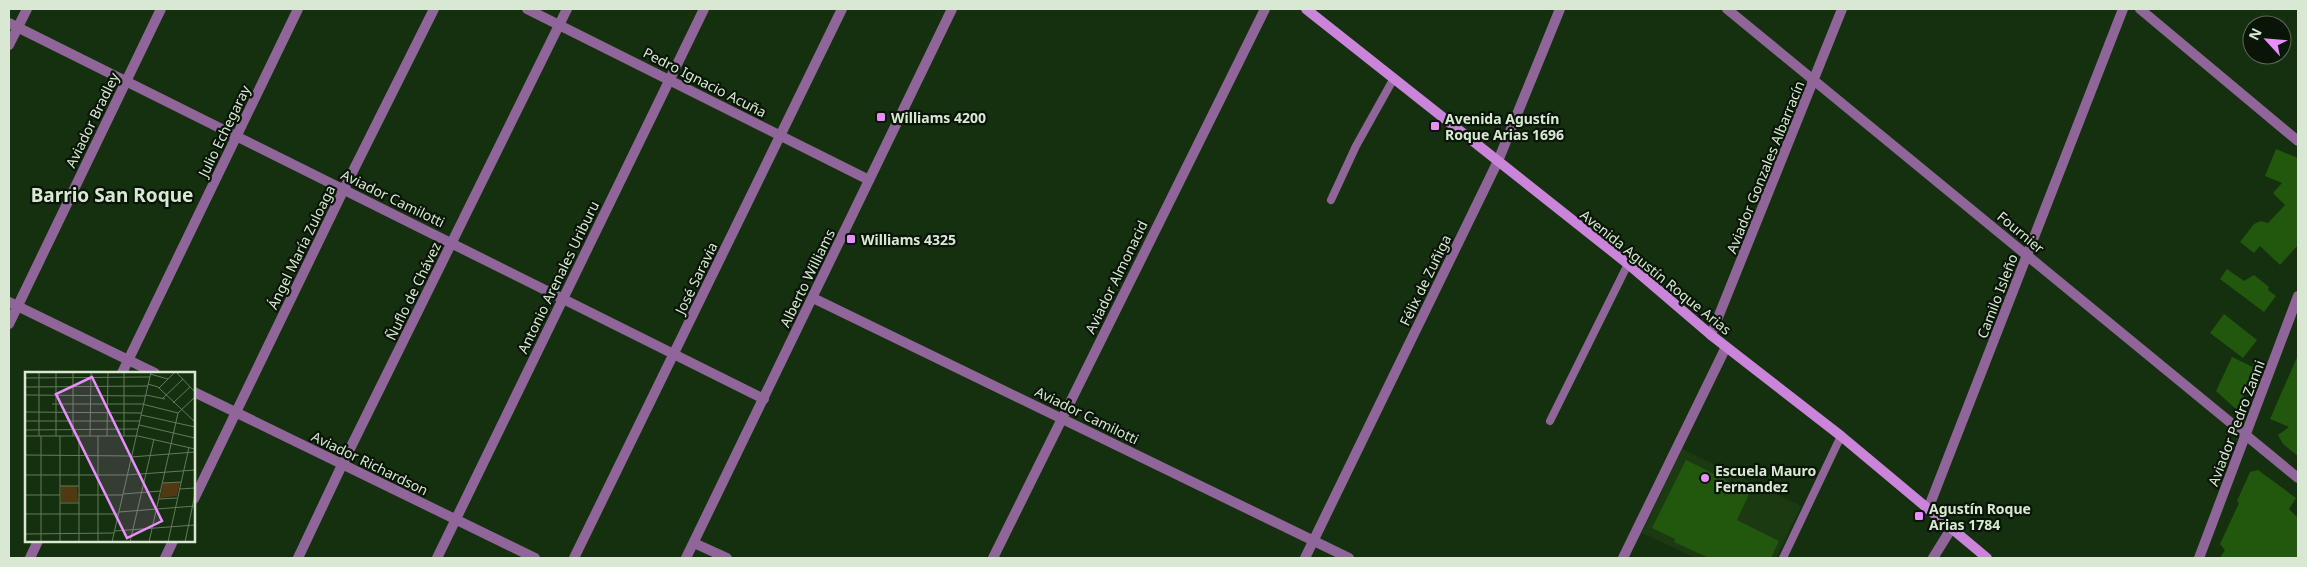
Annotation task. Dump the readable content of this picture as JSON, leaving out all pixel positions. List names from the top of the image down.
{
  "streets": {
    "main road": ["Avenida Agustín Roque Arias"],
    "street": [
      "Pedro Ignacio Acuña",
      "Aviador Bradley",
      "Julio Echegaray",
      "Aviador Gonzales Albarracín",
      "Aviador Camilotti",
      "Fournier",
      "Ángel María Zuloaga",
      "Antonio Arenales Uriburu",
      "Aviador Almonacid",
      "José Saravia",
      "Alberto Williams",
      "Félix de Zuñiga",
      "Ñuflo de Chávez",
      "Camilo Isleño",
      "Aviador Pedro Zanni",
      "Aviador Richardson"
    ]
  },
  "crossings": [
    ["Pedro Ignacio Acuña", "Antonio Arenales Uriburu"],
    ["Pedro Ignacio Acuña", "José Saravia"],
    ["Pedro Ignacio Acuña", "Alberto Williams"],
    ["Pedro Ignacio Acuña", "Ñuflo de Chávez"],
    ["Aviador Bradley", "Aviador Camilotti"],
    ["Julio Echegaray", "Aviador Camilotti"],
    ["Aviador Gonzales Albarracín", "Fournier"],
    ["Aviador Gonzales Albarracín", "Avenida Agustín Roque Arias"],
    ["Aviador Camilotti", "Ángel María Zuloaga"],
    ["Aviador Camilotti", "Antonio Arenales Uriburu"],
    ["Aviador Camilotti", "Aviador Almonacid"],
    ["Aviador Camilotti", "José Saravia"],
    ["Aviador Camilotti", "Alberto Williams"],
    ["Aviador Camilotti", "Félix de Zuñiga"],
    ["Aviador Camilotti", "Ñuflo de Chávez"],
    ["Fournier", "Camilo Isleño"],
    ["Fournier", "Aviador Pedro Zanni"],
    ["Ángel María Zuloaga", "Aviador Richardson"],
    ["Avenida Agustín Roque Arias", "Félix de Zuñiga"],
    ["Avenida Agustín Roque Arias", "Camilo Isleño"],
    ["Antonio Arenales Uriburu", "Aviador Richardson"],
    ["Ñuflo de Chávez", "Aviador Richardson"]
  ],
  "districts": ["Barrio San Roque"],
  "places": {
    "transit": [
      "Williams 4200",
      "Avenida Agustín Roque Arias 1696",
      "Williams 4325",
      "Agustín Roque Arias 1784"
    ],
    "other": ["Escuela Mauro Fernandez"]
  },
  "north": "top left"
}
